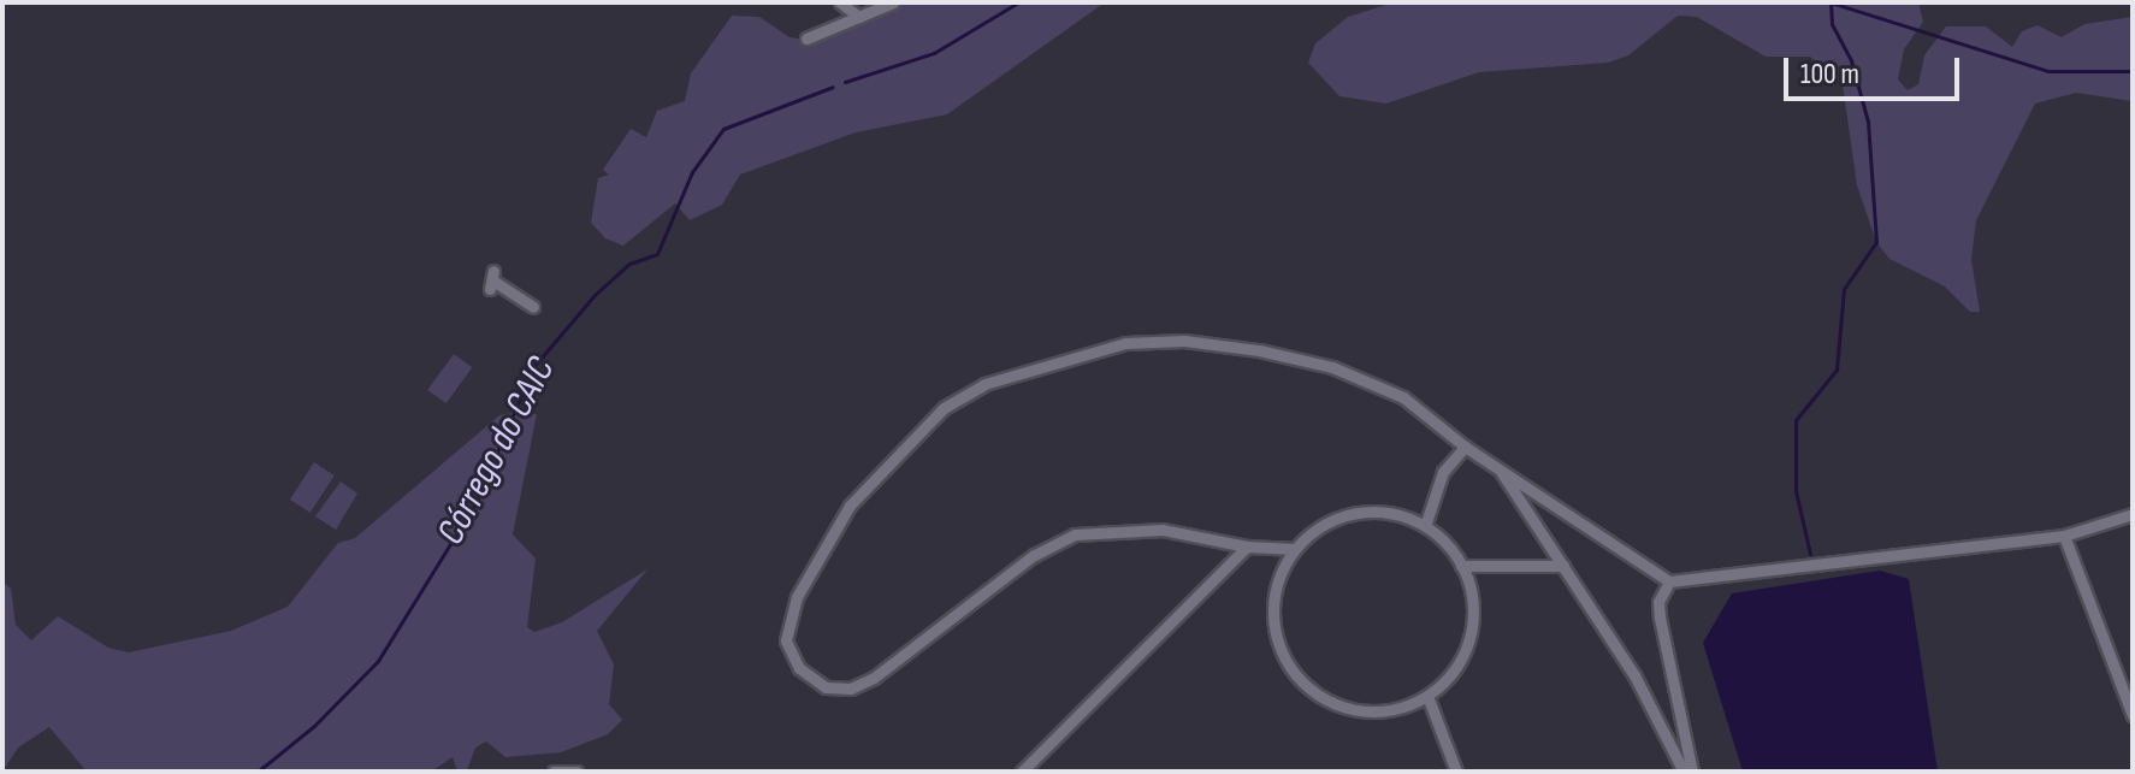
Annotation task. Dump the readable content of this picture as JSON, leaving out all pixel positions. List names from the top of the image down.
{
  "water": ["Córrego do CAIC"],
  "scale_bar": "100 m"
}
